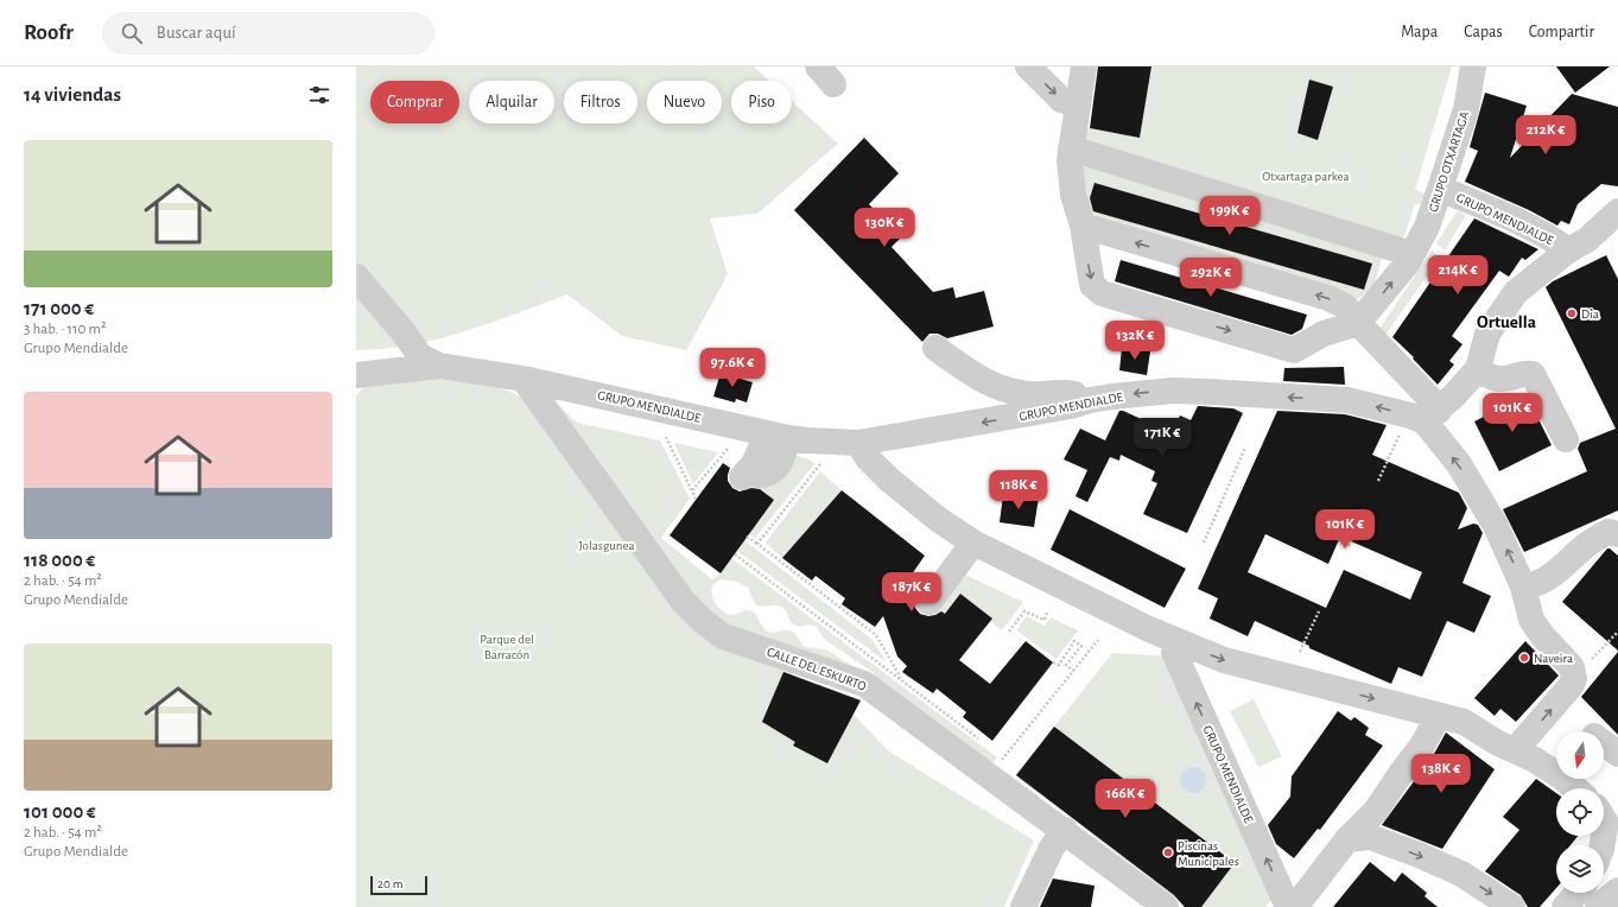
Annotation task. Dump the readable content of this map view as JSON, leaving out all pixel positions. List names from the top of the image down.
{
  "streets": {
    "street": ["GRUPO OTXARTAGA", "GRUPO MENDIALDE", "CALLE DEL ESKURTO"]
  },
  "crossings": [
    ["GRUPO OTXARTAGA", "GRUPO MENDIALDE"],
    ["GRUPO MENDIALDE", "CALLE DEL ESKURTO"]
  ],
  "districts": ["Ortuella"],
  "parks": ["Otxartaga parkea", "Jolasgunea", "Parque del Barracón"],
  "places": ["Dia", "Naveira", "Piscinas Municipales"],
  "scale_bar": "20 m",
  "north": "bottom",
  "page": {
    "header": "Roofr",
    "search": "Buscar aquí",
    "nav": ["Mapa", "Capas", "Compartir"],
    "heading": "14 viviendas",
    "chip": [
      "Comprar",
      "Alquilar",
      "Filtros",
      "Nuevo",
      "Piso"
    ],
    "price": [
      "212K €",
      "199K €",
      "130K €",
      "214K €",
      "292K €",
      "132K €",
      "97.6K €",
      "101K €",
      "171K €",
      "118K €",
      "101K €",
      "187K €",
      "138K €",
      "166K €"
    ],
    "list": [
      {
        "name": "171 000 €",
        "note": "3 hab. · 110 m² · Grupo Mendialde"
      },
      {
        "name": "118 000 €",
        "note": "2 hab. · 54 m² · Grupo Mendialde"
      },
      {
        "name": "101 000 €",
        "note": "2 hab. · 54 m² · Grupo Mendialde"
      }
    ],
    "scale": "20 m"
  }
}
